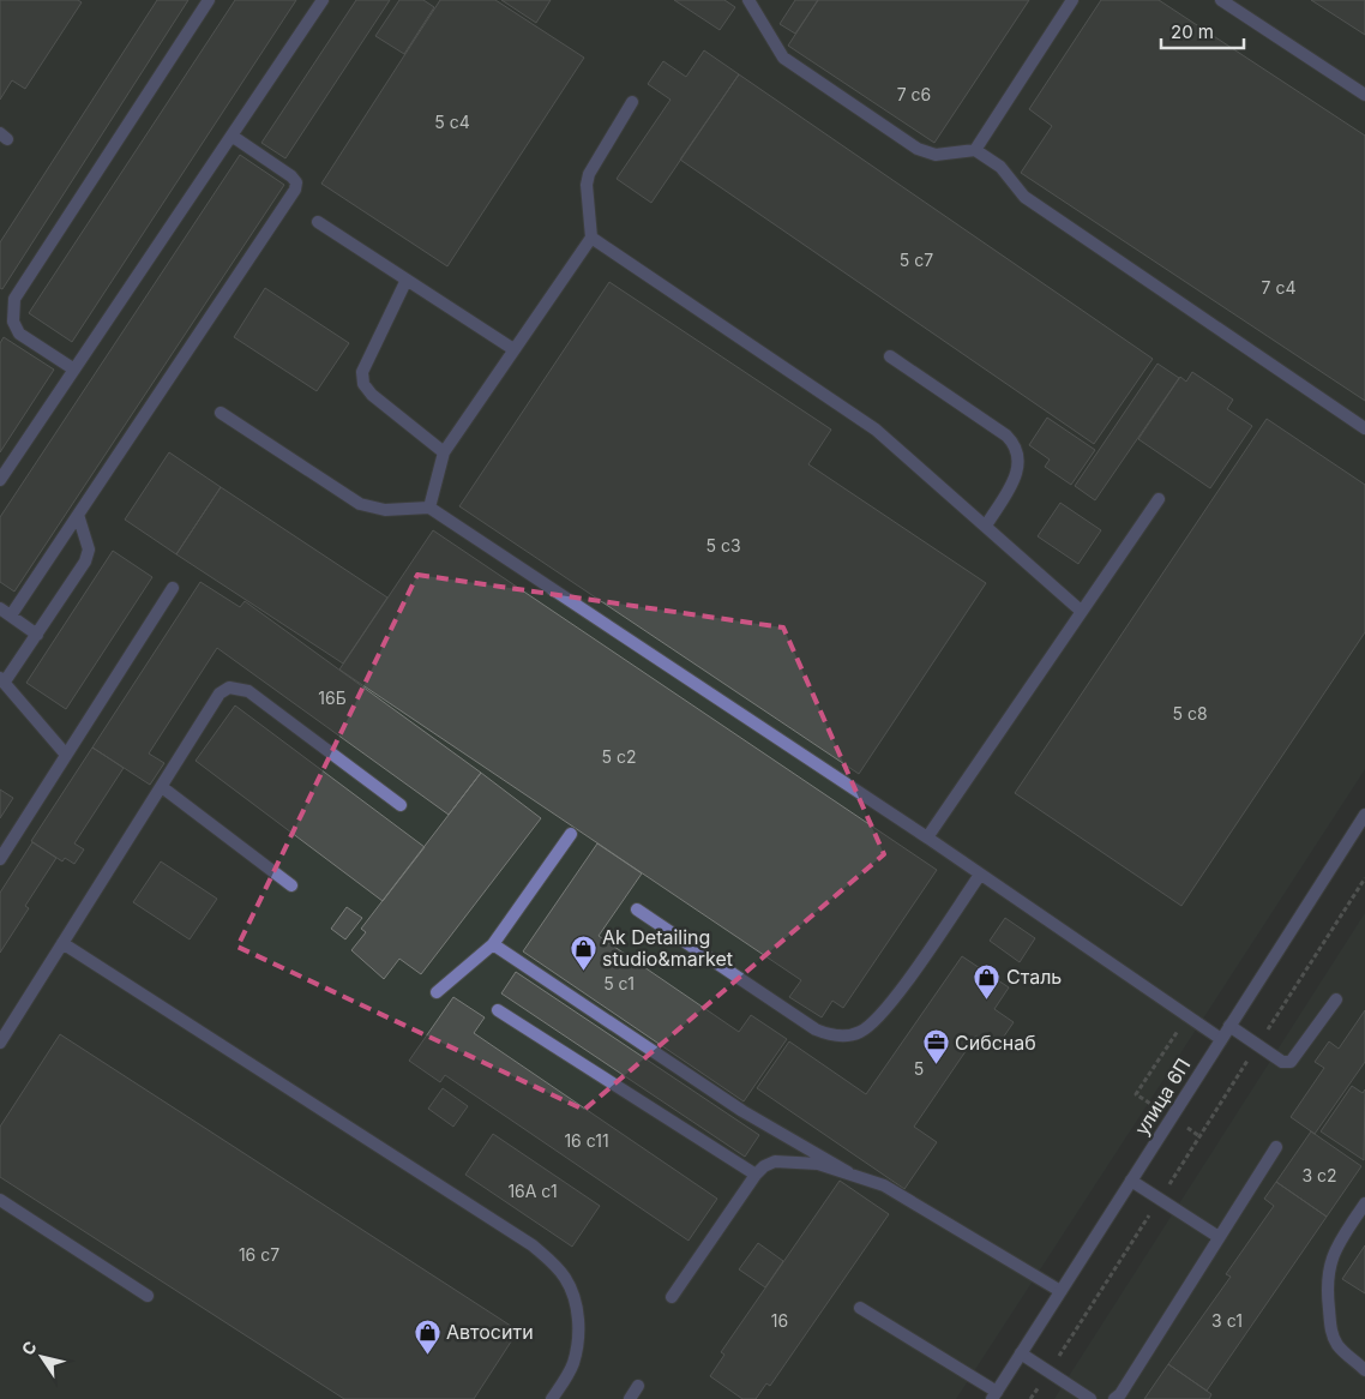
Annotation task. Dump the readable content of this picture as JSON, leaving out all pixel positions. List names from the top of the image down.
{
  "streets": {
    "street": ["улица 6П"]
  },
  "places": {
    "shop": ["Ak Detailing studio&market", "Сталь", "Автосити"],
    "office": ["Сибснаб"]
  },
  "house_numbers": [
    "7 с6",
    "5 с4",
    "5 с7",
    "7 с4",
    "5 с3",
    "16Б",
    "5 с8",
    "5 с2",
    "5 с1",
    "5",
    "16 с11",
    "3 с2",
    "16А с1",
    "16 с7",
    "16",
    "3 с1"
  ],
  "scale_bar": "20 m",
  "north": "top left"
}
